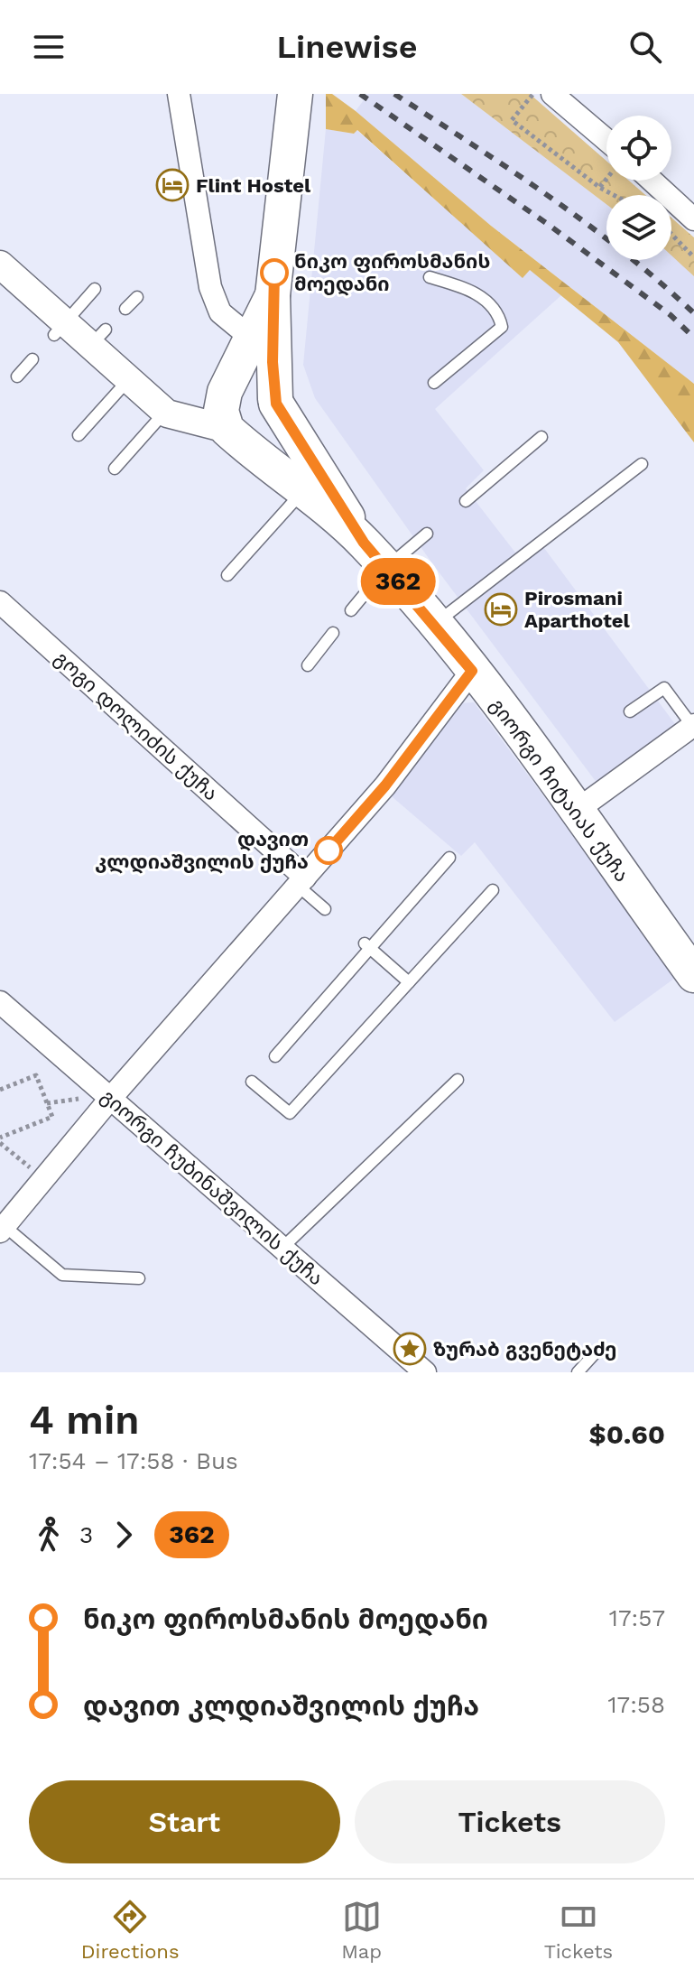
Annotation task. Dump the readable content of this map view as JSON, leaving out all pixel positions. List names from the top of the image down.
{
  "streets": {
    "main road": ["გიორგი ჩიტაიას ქუჩა"],
    "street": ["გოგი დოლიძის ქუჩა", "გიორგი ჩუბინაშვილის ქუჩა"]
  },
  "places": {
    "hotel": ["Flint Hostel", "Pirosmani Aparthotel"],
    "other": ["ნიკო ფიროსმანის მოედანი", "დავით კლდიაშვილის ქუჩა"],
    "place": ["ზურაბ გვენეტაძე"]
  },
  "lines": ["bus line 362"],
  "page": {
    "header": "Linewise",
    "on_map": "362",
    "heading": ["4 min", "17:54 – 17:58 · Bus", "$0.60"],
    "legs": ["3", "362"],
    "list": [
      {
        "name": "ნიკო ფიროსმანის მოედანი",
        "value": "17:57"
      },
      {
        "name": "დავით კლდიაშვილის ქუჩა",
        "value": "17:58"
      }
    ],
    "buttons": ["Start", "Tickets"],
    "tabs": ["Directions", "Map", "Tickets"]
  }
}
